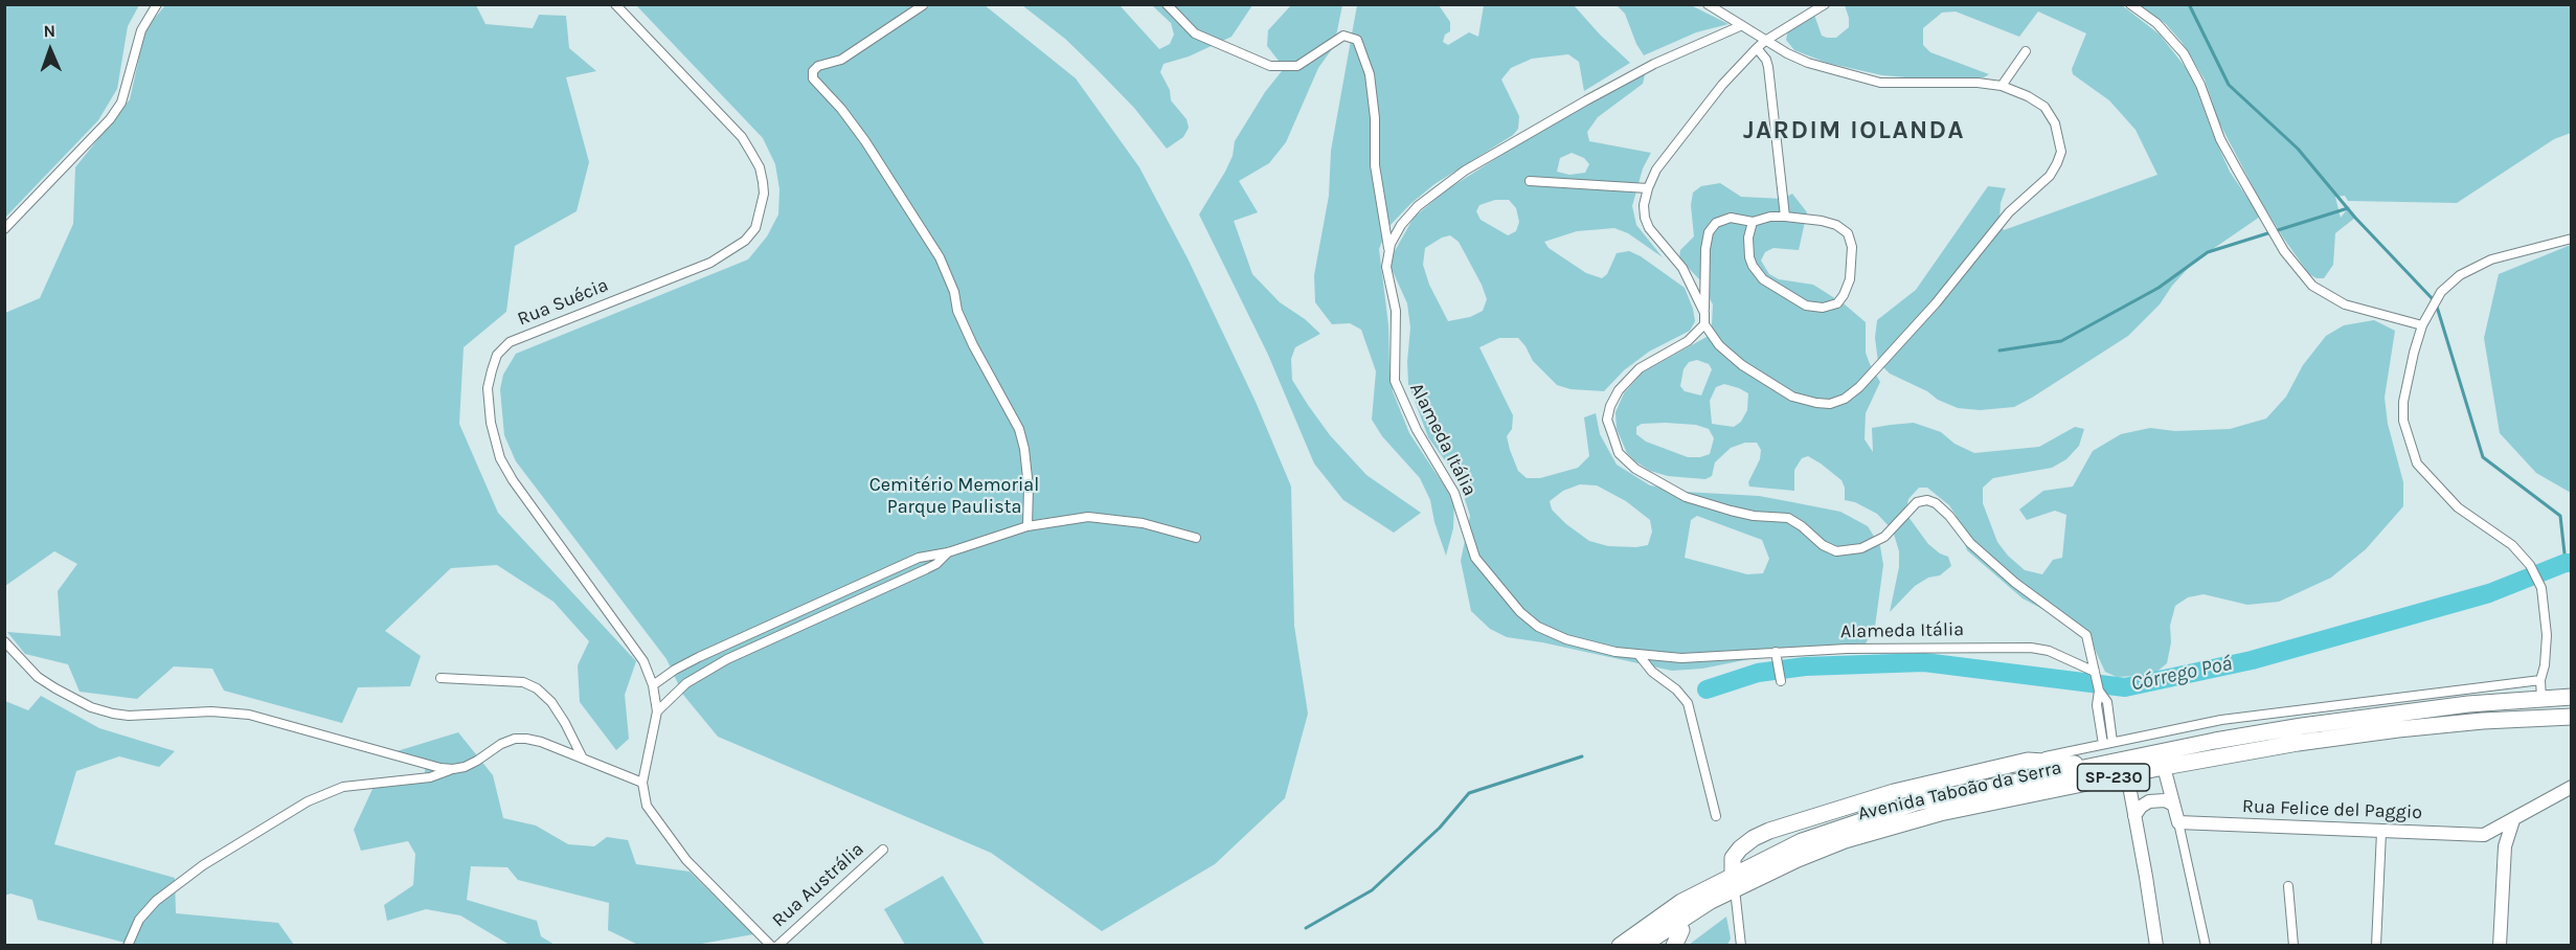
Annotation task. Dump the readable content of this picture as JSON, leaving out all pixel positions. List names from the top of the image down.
{
  "streets": {
    "highway": ["SP-230", "Avenida Taboão da Serra"],
    "street": [
      "Rua Suécia",
      "Alameda Itália",
      "Rua Felice del Paggio",
      "Rua Austrália"
    ]
  },
  "crossings": [
    ["SP-230", "Avenida Taboão da Serra"]
  ],
  "districts": ["JARDIM IOLANDA"],
  "water": ["Córrego Poá"],
  "parks": ["Cemitério Memorial Parque Paulista"],
  "north": "top"
}
